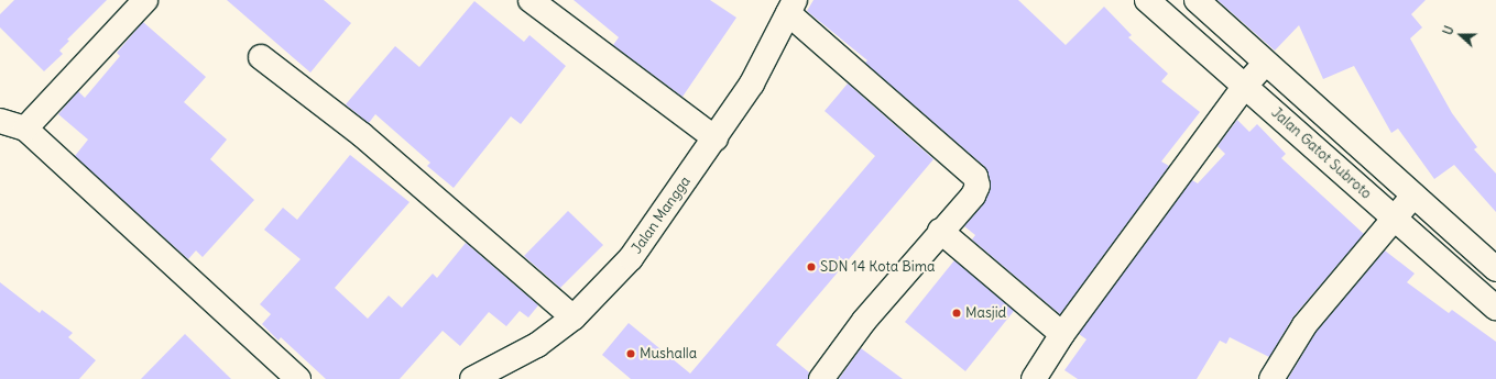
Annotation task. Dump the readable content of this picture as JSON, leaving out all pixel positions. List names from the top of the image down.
{
  "streets": {
    "street": ["Jalan Gatot Subroto", "Jalan Mangga"]
  },
  "places": ["SDN 14 Kota Bima", "Masjid", "Mushalla"],
  "north": "left"
}
